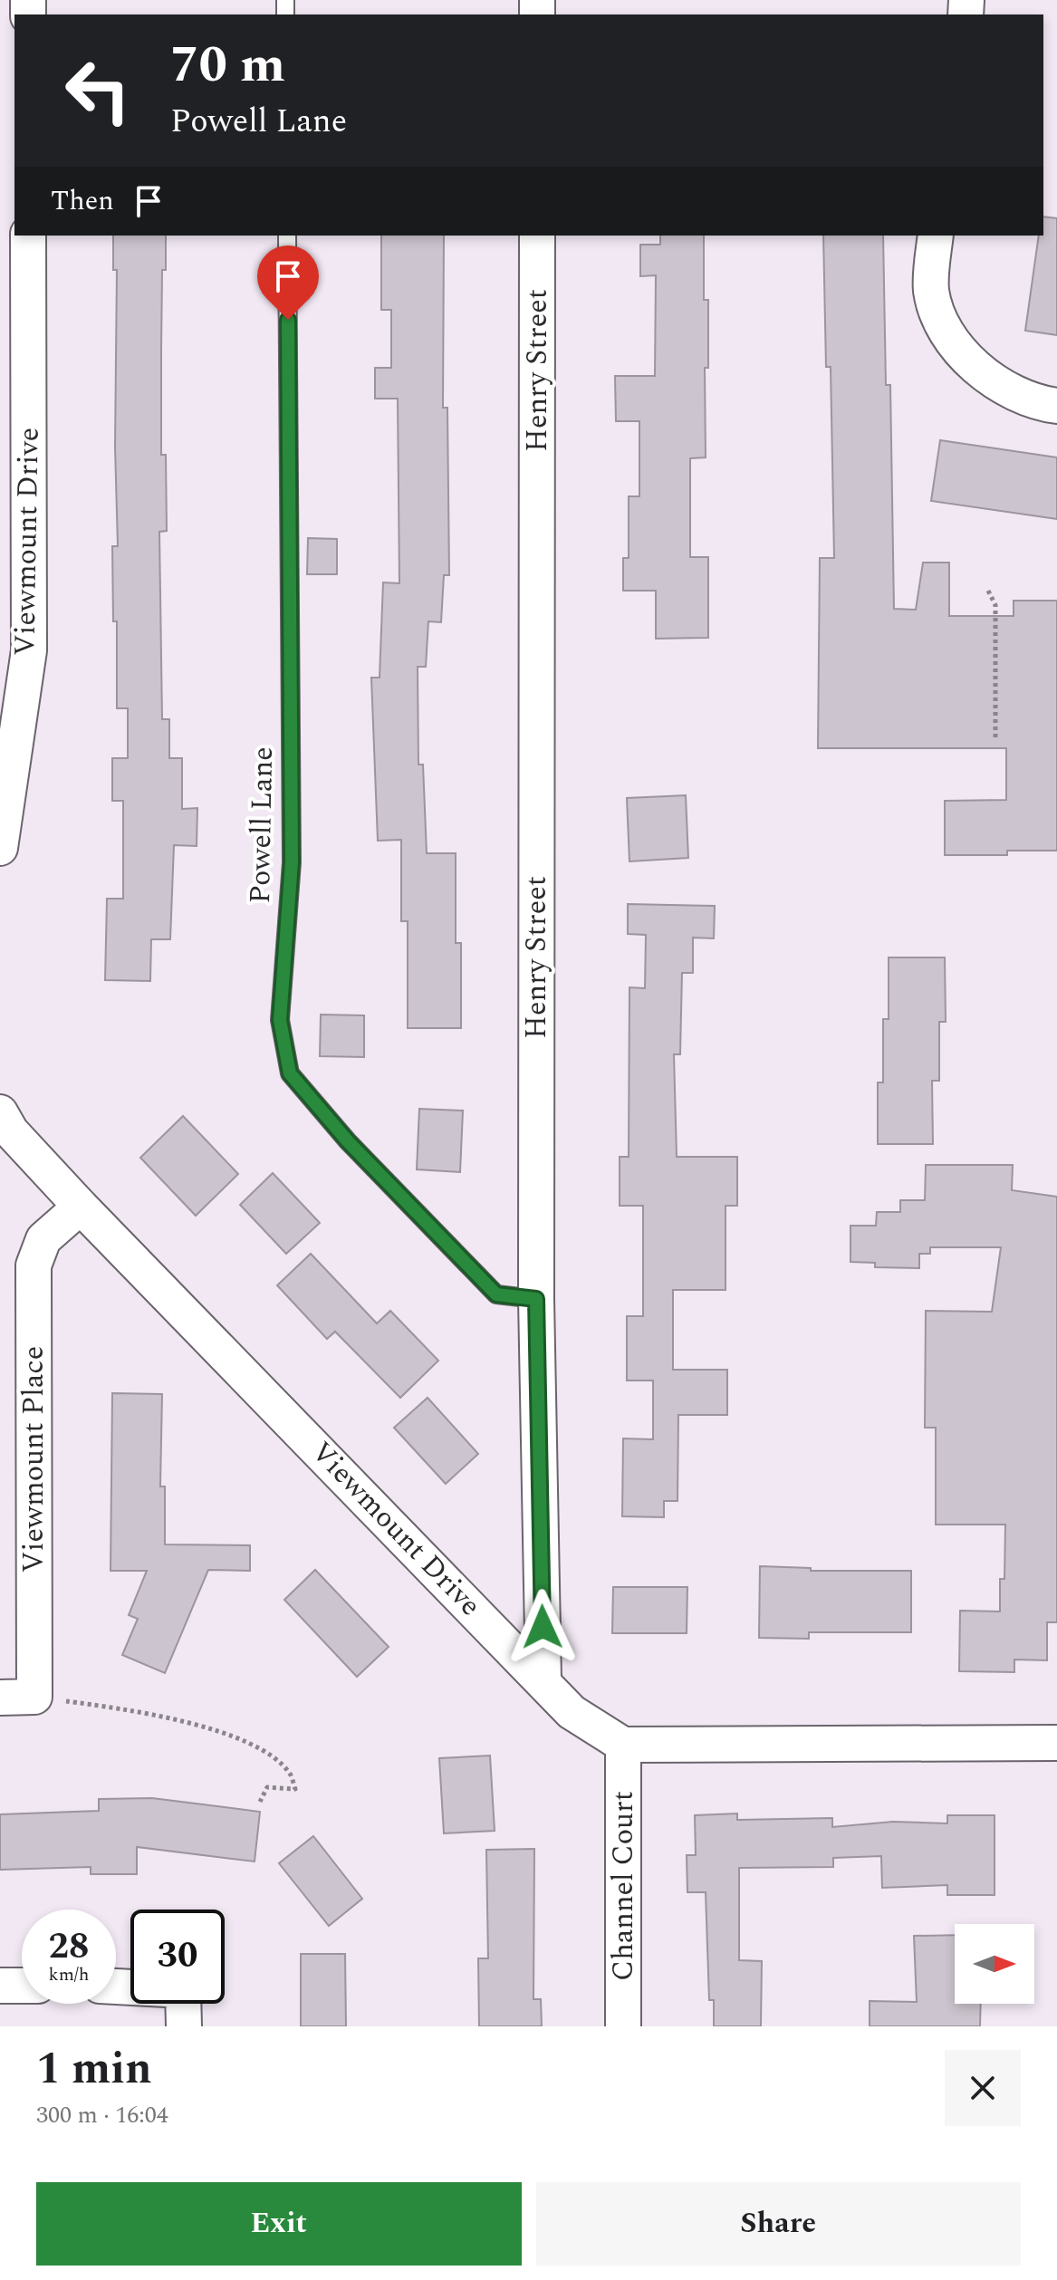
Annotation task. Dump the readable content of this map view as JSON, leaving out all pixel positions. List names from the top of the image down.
{
  "streets": {
    "street": [
      "Henry Street",
      "Viewmount Drive",
      "Viewmount Place",
      "Channel Court"
    ],
    "lane": ["Powell Lane"]
  },
  "crossings": [
    ["Henry Street", "Viewmount Drive"],
    ["Henry Street", "Powell Lane"],
    ["Viewmount Drive", "Viewmount Place"],
    ["Viewmount Drive", "Channel Court"]
  ],
  "north": "right",
  "page": {
    "turn": ["70 m", "Powell Lane"],
    "then": "Then",
    "speed": "28 km/h",
    "limit": "30",
    "heading": ["1 min", "300 m · 16:04"],
    "buttons": ["Exit", "Share"]
  }
}
